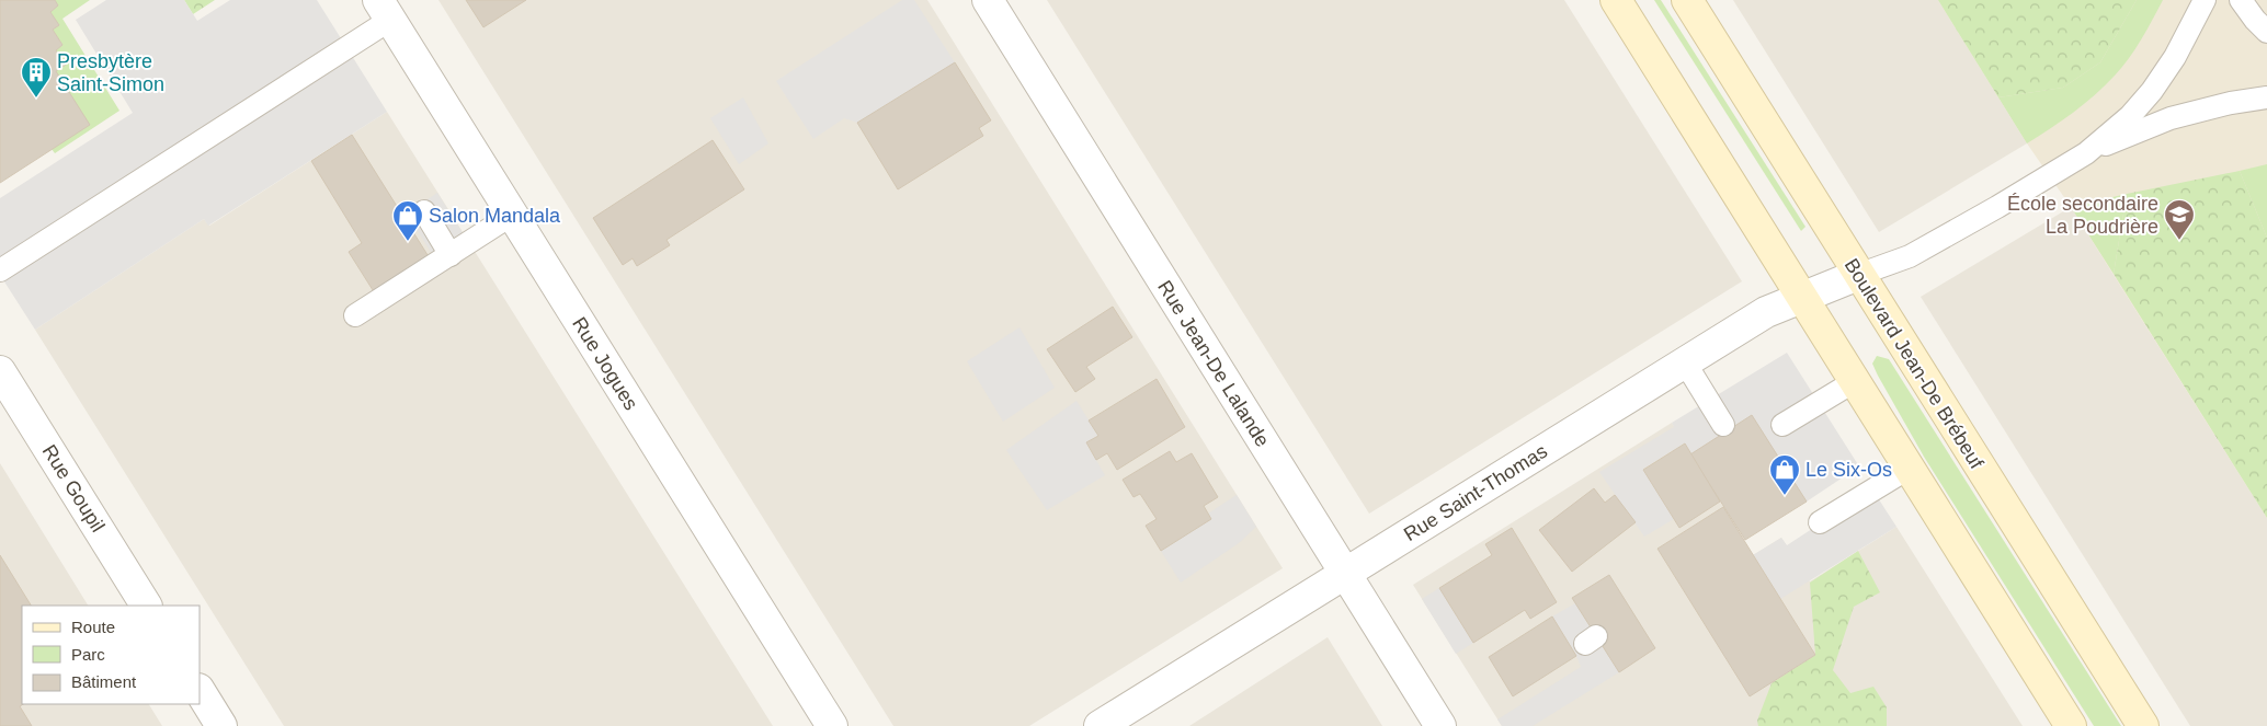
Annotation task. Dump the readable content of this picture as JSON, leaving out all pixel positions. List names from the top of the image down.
{
  "streets": {
    "main road": ["Boulevard Jean-De Brébeuf"],
    "street": [
      "Rue Jogues",
      "Rue Jean-De Lalande",
      "Rue Goupil",
      "Rue Saint-Thomas"
    ]
  },
  "crossings": [
    ["Rue Jean-De Lalande", "Rue Saint-Thomas"],
    ["Boulevard Jean-De Brébeuf", "Rue Saint-Thomas"]
  ],
  "places": {
    "building": ["Presbytère Saint-Simon"],
    "school or university": ["École secondaire La Poudrière"],
    "shop": ["Salon Mandala", "Le Six-Os"]
  },
  "legend": ["Route", "Parc", "Bâtiment"]
}
